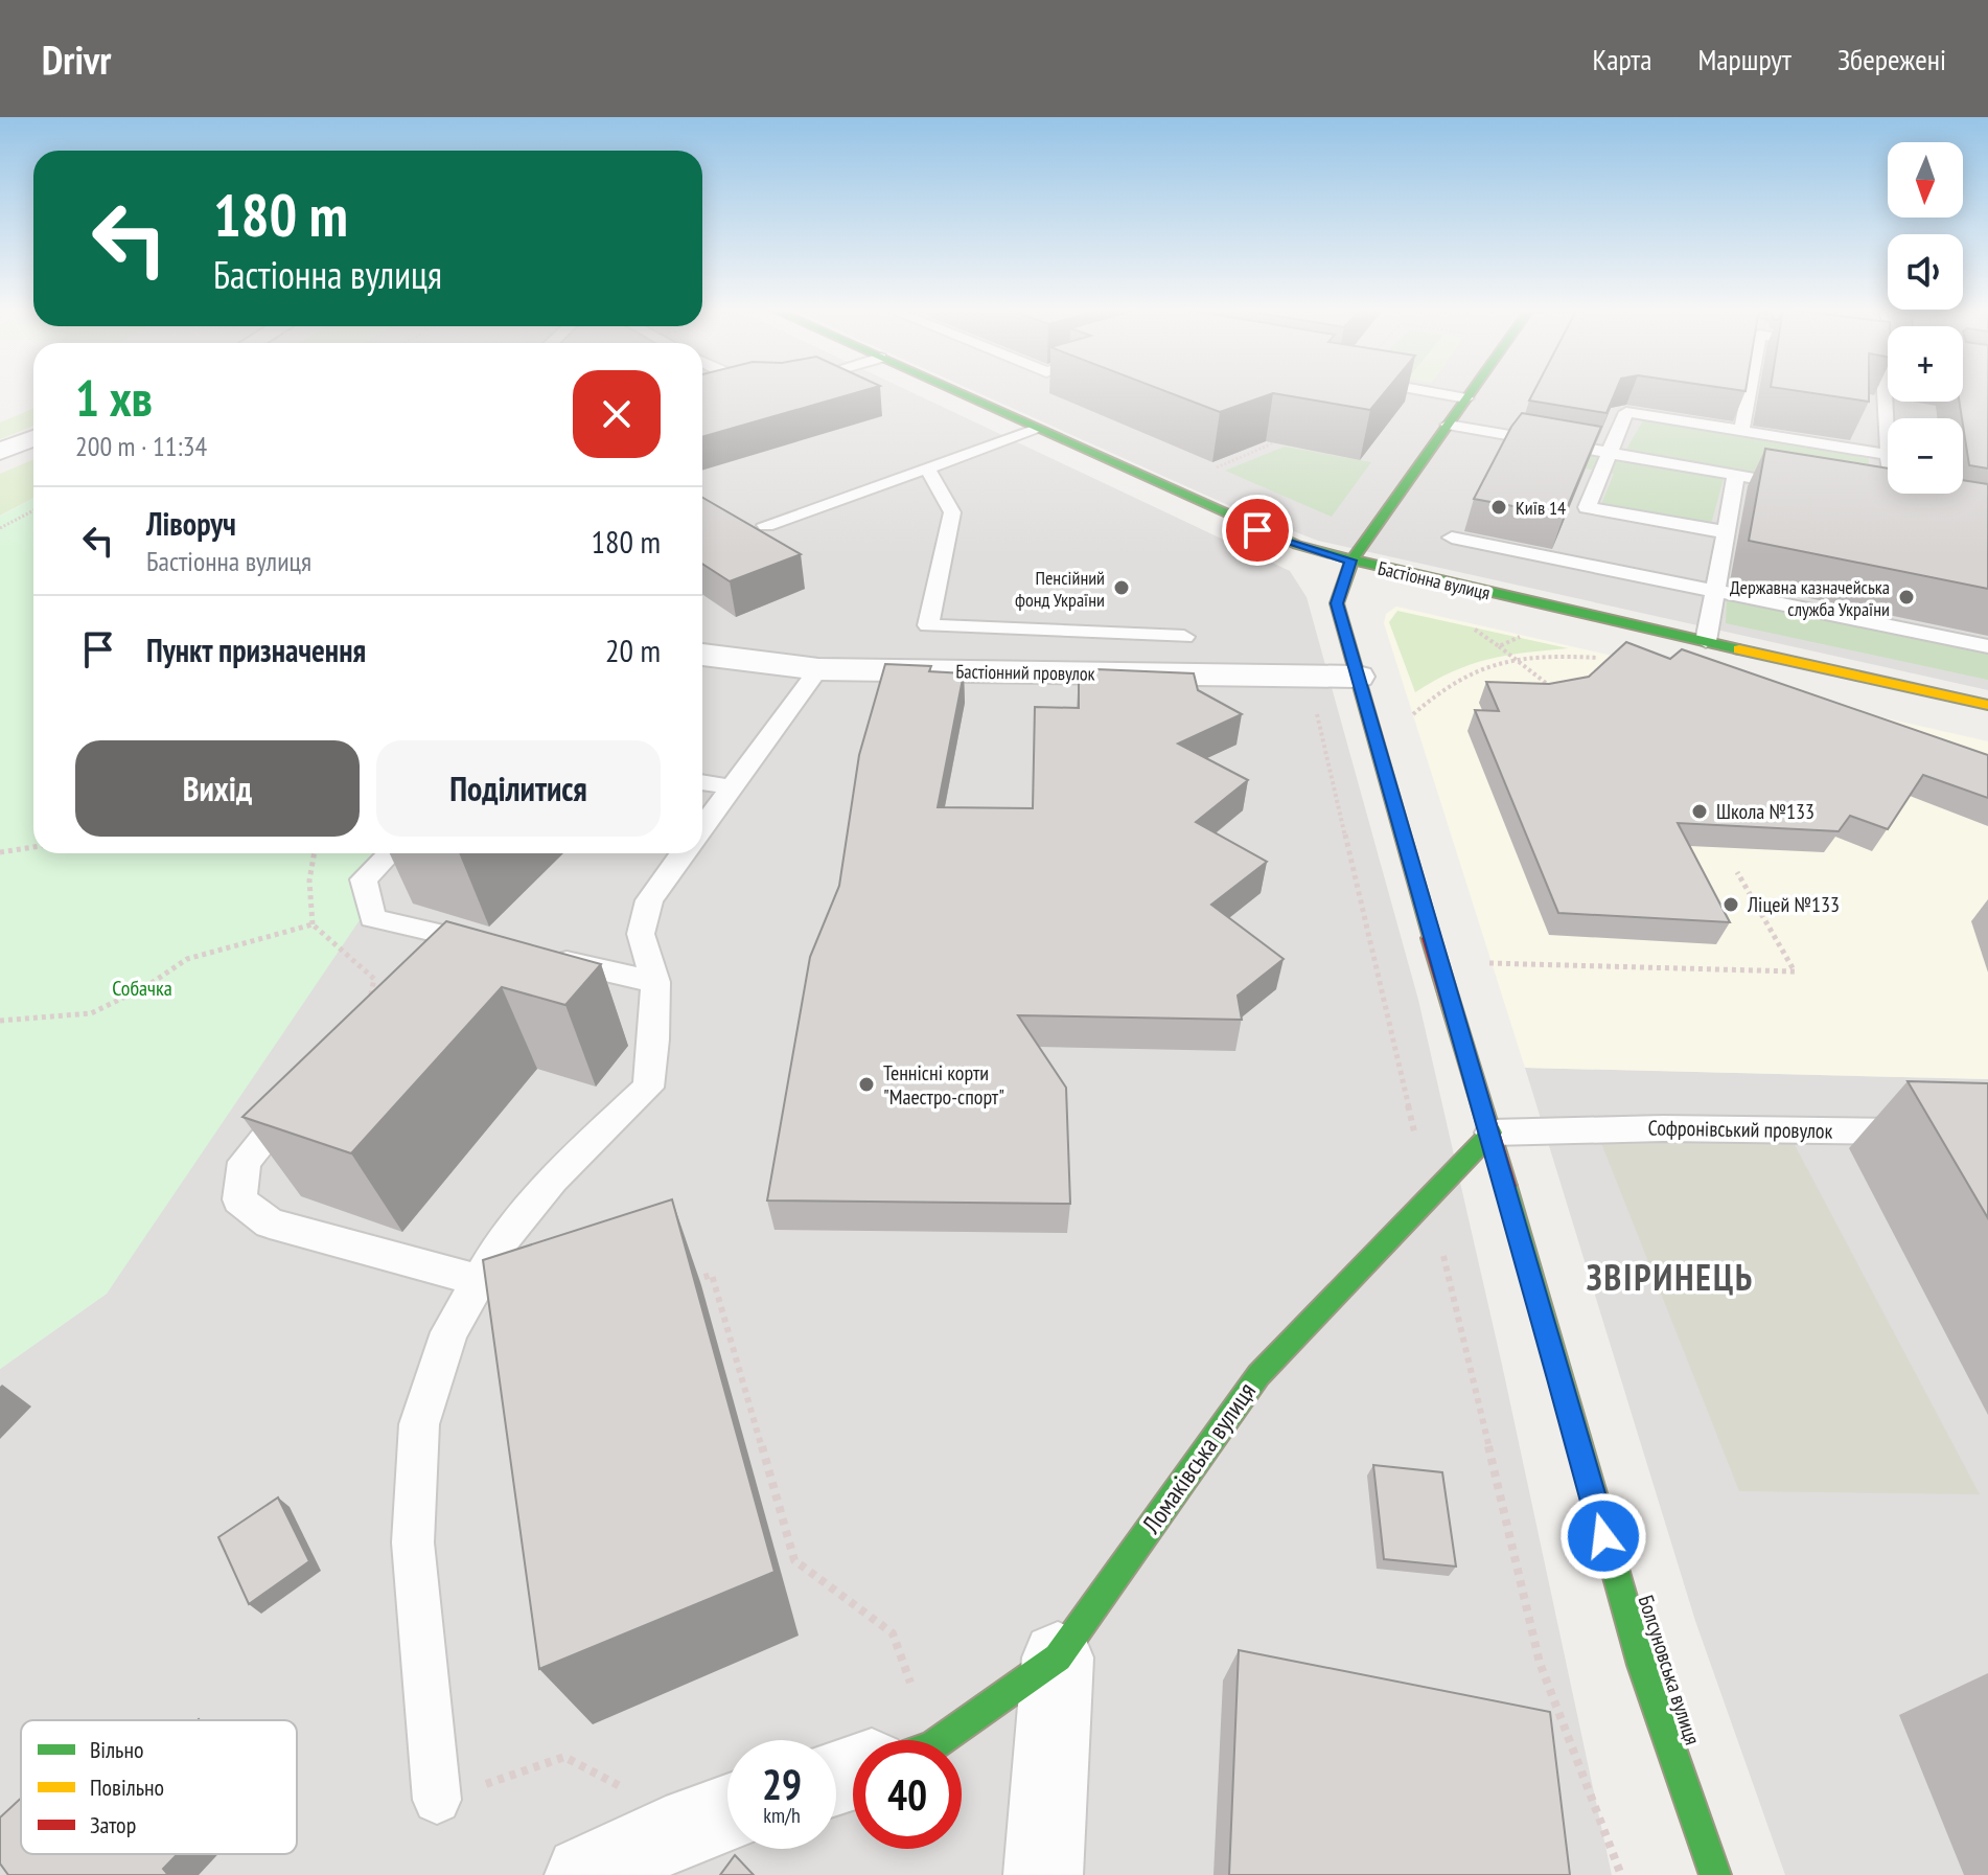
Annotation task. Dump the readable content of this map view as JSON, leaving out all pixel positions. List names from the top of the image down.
{
  "streets": {
    "street": [
      "Бастіонна вулиця",
      "Бастіонний провулок",
      "Ломаківська вулиця",
      "Болсуновська вулиця"
    ],
    "lane": ["Софронівський провулок"]
  },
  "crossings": [
    ["Бастіонна вулиця", "Болсуновська вулиця"],
    ["Бастіонний провулок", "Болсуновська вулиця"],
    ["Софронівський провулок", "Ломаківська вулиця"],
    ["Софронівський провулок", "Болсуновська вулиця"],
    ["Ломаківська вулиця", "Болсуновська вулиця"]
  ],
  "districts": ["ЗВІРИНЕЦЬ"],
  "parks": ["Собачка"],
  "places": [
    "Київ 14",
    "Пенсійний фонд України",
    "Державна казначейська служба України",
    "Школа №133",
    "Ліцей №133",
    "Теннісні корти \"Маестро-спорт\""
  ],
  "legend": ["Вільно", "Повільно", "Затор"],
  "north": "bottom",
  "page": {
    "header": "Drivr",
    "nav": ["Карта", "Маршрут", "Збережені"],
    "map_buttons": ["+", "−"],
    "turn": ["180 m", "Бастіонна вулиця"],
    "heading": ["1 хв", "200 m · 11:34"],
    "list": [
      {
        "name": "Ліворуч",
        "note": "Бастіонна вулиця",
        "value": "180 m"
      },
      {
        "name": "Пункт призначення",
        "value": "20 m"
      }
    ],
    "buttons": ["Вихід", "Поділитися"],
    "speed": "29 km/h",
    "limit": "40"
  }
}
